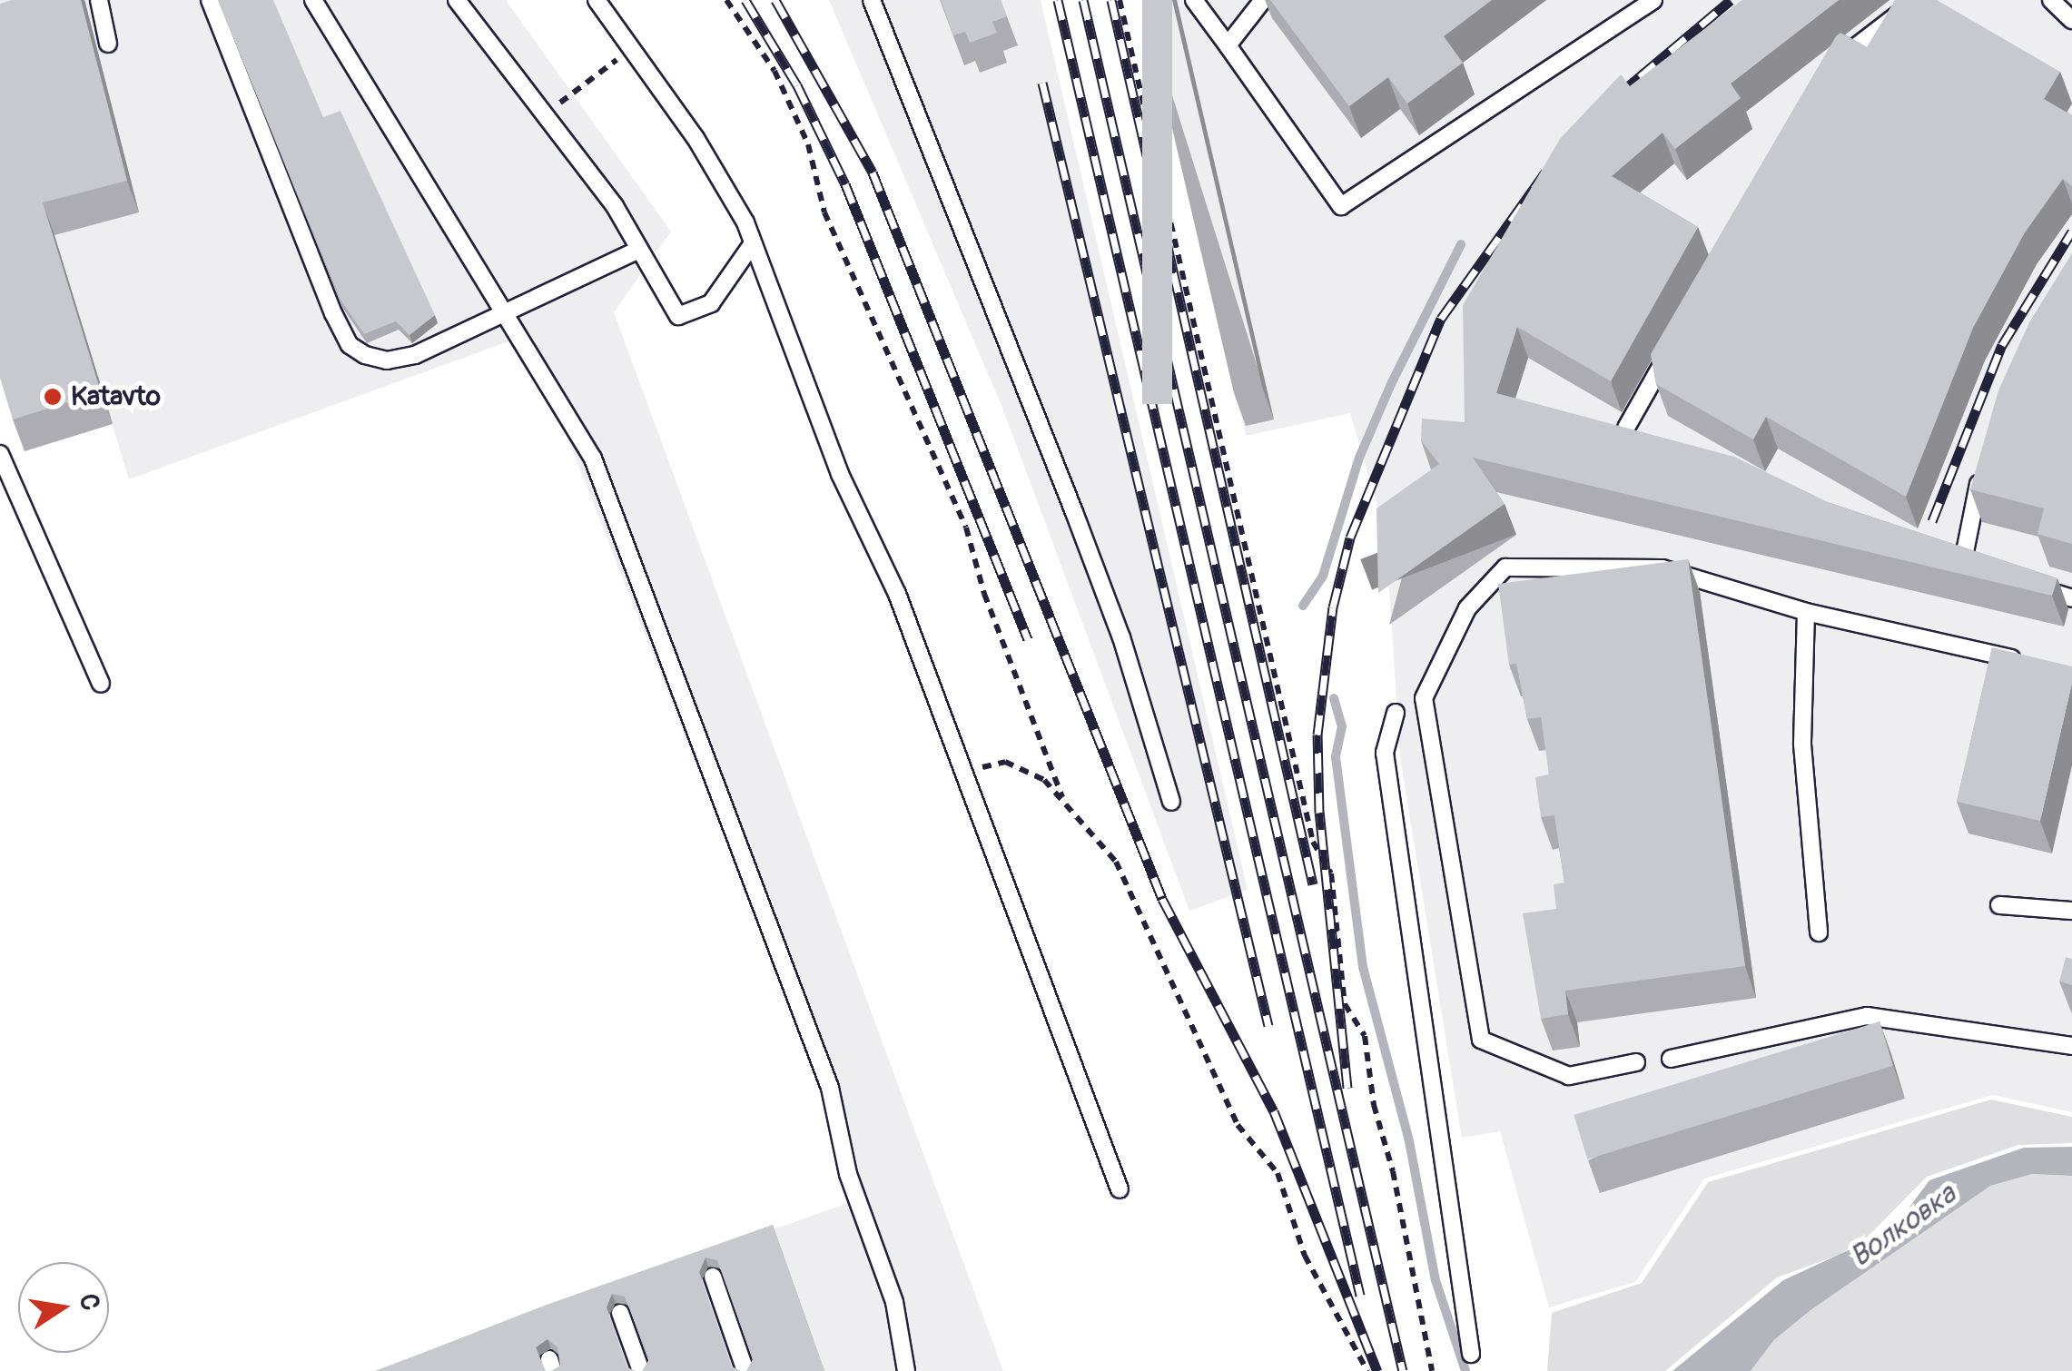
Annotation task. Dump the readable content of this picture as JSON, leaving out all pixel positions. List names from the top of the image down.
{
  "water": ["Волковка"],
  "places": ["Katavto"],
  "north": "right"
}
